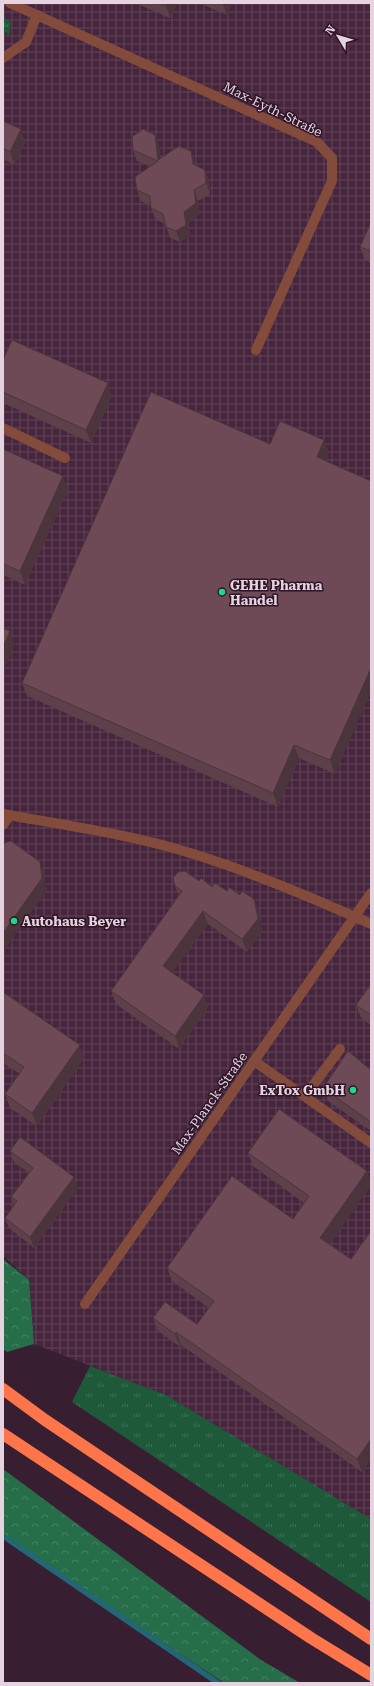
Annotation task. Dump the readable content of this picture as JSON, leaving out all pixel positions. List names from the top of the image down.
{
  "streets": {
    "street": ["Max-Eyth-Straße", "Max-Planck-Straße"]
  },
  "places": ["GEHE Pharma Handel", "Autohaus Beyer", "ExTox GmbH"],
  "north": "top left"
}
